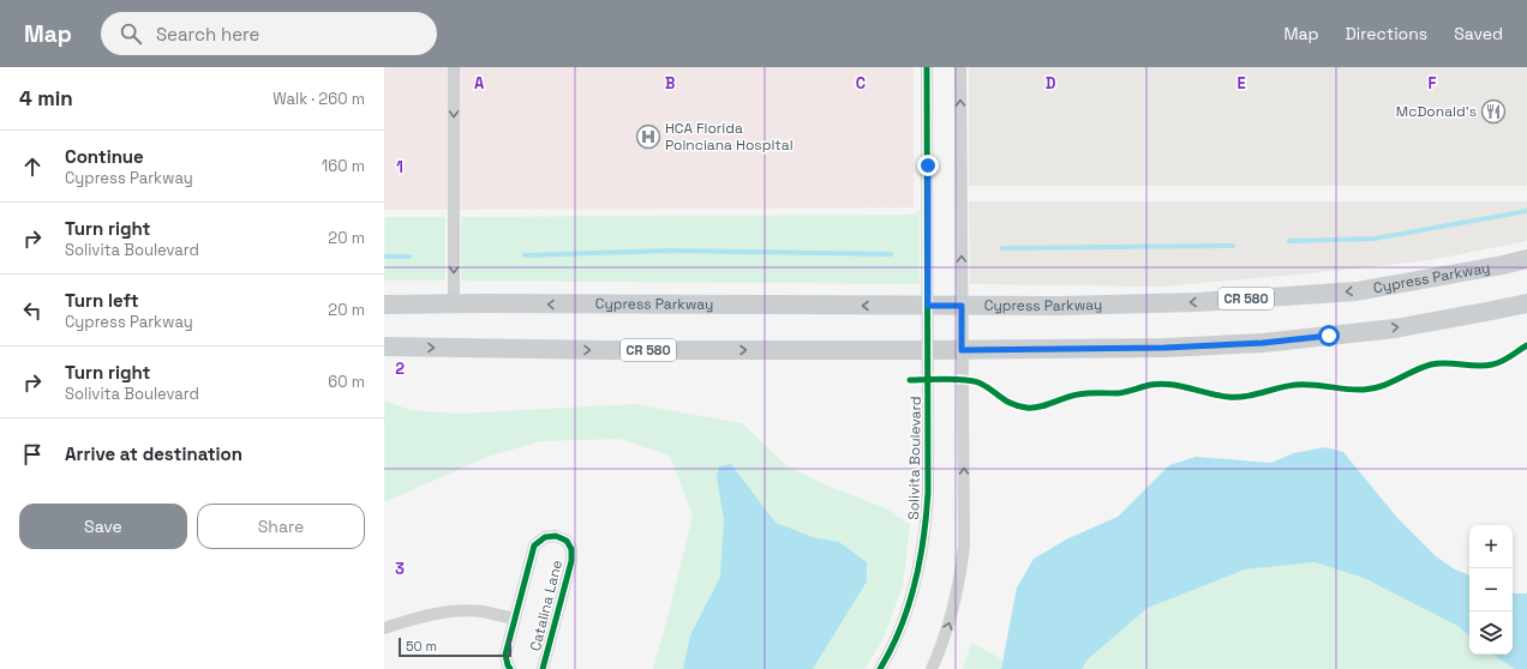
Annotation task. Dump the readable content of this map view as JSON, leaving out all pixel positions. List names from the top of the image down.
{
  "streets": {
    "main road": ["Cypress Parkway", "CR 580"],
    "street": ["Solivita Boulevard", "Catalina Lane"]
  },
  "crossings": [
    ["Cypress Parkway", "Solivita Boulevard"],
    ["CR 580", "Solivita Boulevard"]
  ],
  "places": {
    "restaurant": ["McDonald's"],
    "hospital": ["HCA Florida Poinciana Hospital"]
  },
  "scale_bar": "50 m",
  "page": {
    "header": "Map",
    "search": "Search here",
    "nav": ["Map", "Directions", "Saved"],
    "heading": ["4 min", "Walk · 260 m"],
    "list": [
      ["Continue", "Cypress Parkway", "160 m"],
      ["Turn right", "Solivita Boulevard", "20 m"],
      ["Turn left", "Cypress Parkway", "20 m"],
      ["Turn right", "Solivita Boulevard", "60 m"],
      "Arrive at destination"
    ],
    "buttons": ["Save", "Share"],
    "map_buttons": ["+", "−"],
    "scale": "50 m"
  },
  "grid": {
    "columns": [
      "A",
      "B",
      "C",
      "D",
      "E",
      "F"
    ],
    "rows": ["1", "2", "3"]
  }
}
